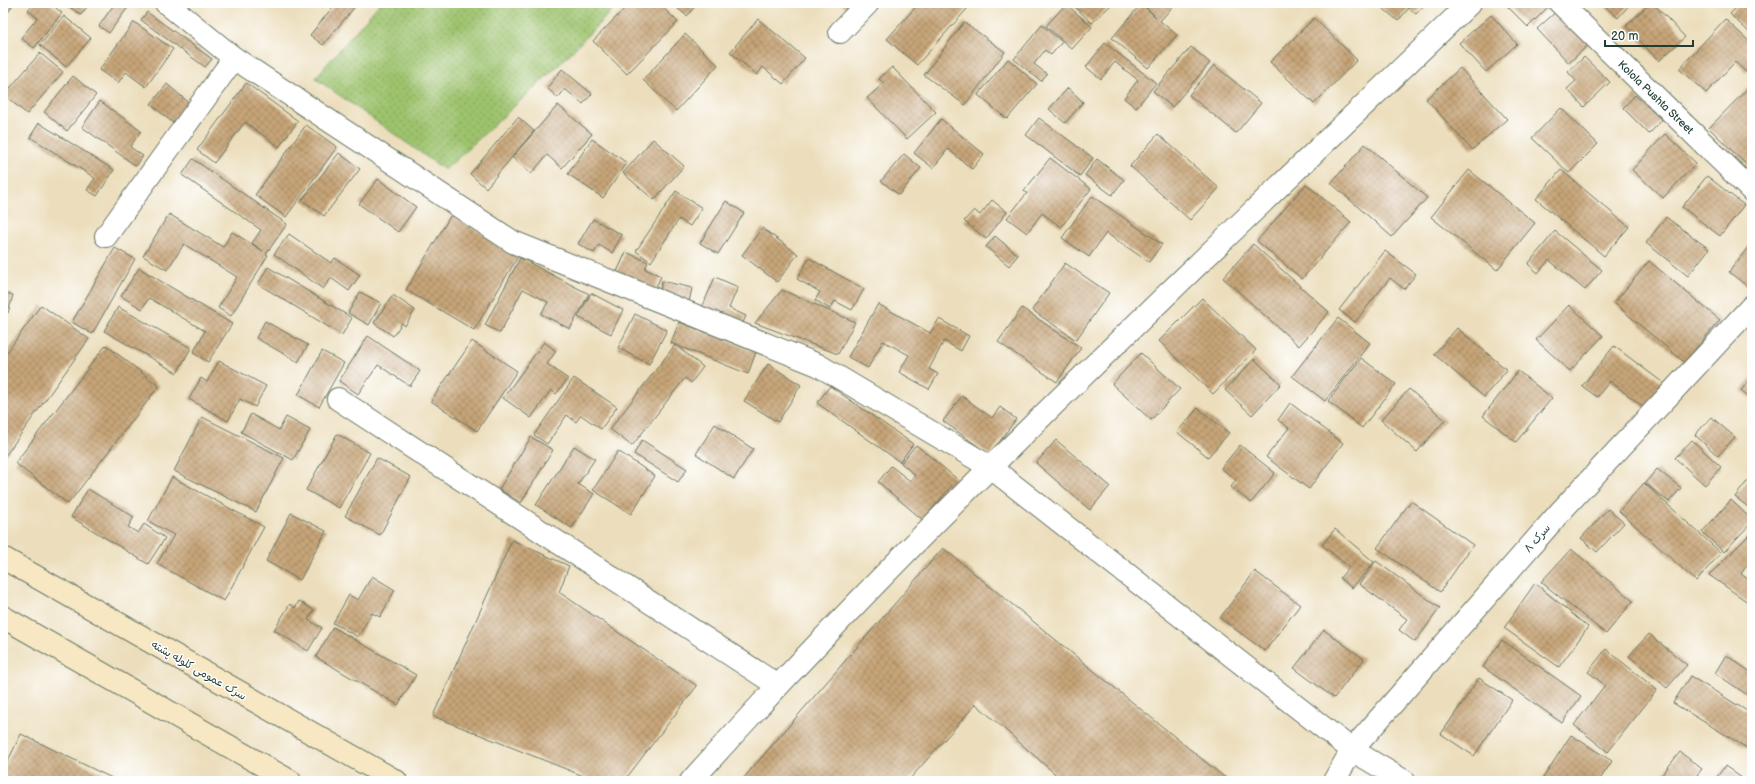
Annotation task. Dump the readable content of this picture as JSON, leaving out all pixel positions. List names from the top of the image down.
{
  "streets": {
    "main road": ["سرک عمومی کلوله پشته"],
    "street": ["Kolola Pushta Street", "سرک ۸"]
  },
  "scale_bar": "20 m"
}
